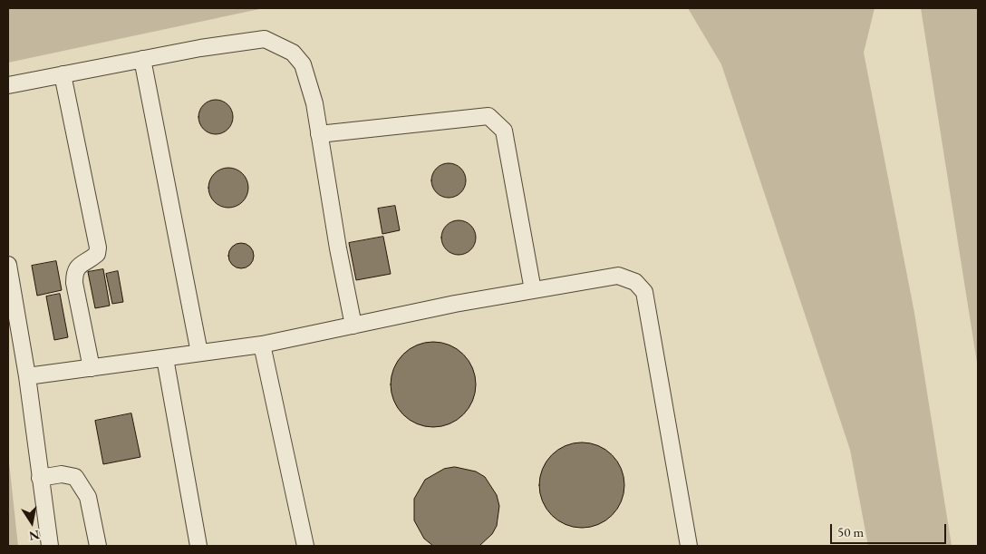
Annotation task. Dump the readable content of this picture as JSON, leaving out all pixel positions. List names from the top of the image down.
{
  "scale_bar": "50 m",
  "north": "bottom"
}
